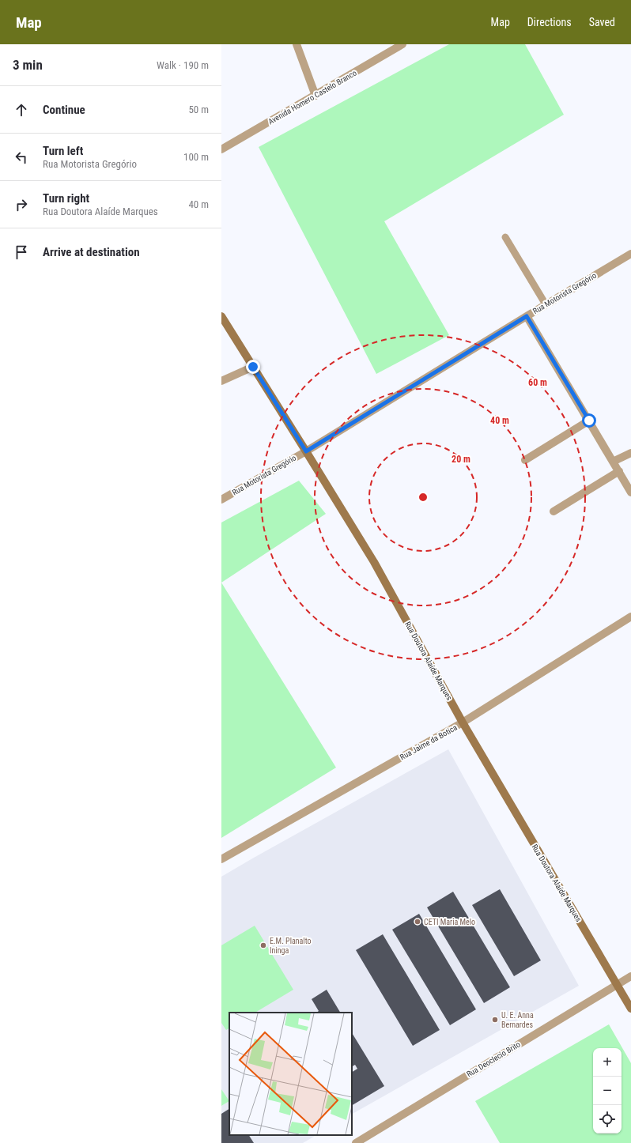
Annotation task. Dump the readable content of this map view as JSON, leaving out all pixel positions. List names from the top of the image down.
{
  "streets": {
    "street": [
      "Avenida Homero Castelo Branco",
      "Rua Motorista Gregório",
      "Rua Doutora Alaíde Marques",
      "Rua Jaime da Botica",
      "Rua Deoclecio Brito"
    ]
  },
  "crossings": [
    ["Rua Motorista Gregório", "Rua Doutora Alaíde Marques"],
    ["Rua Doutora Alaíde Marques", "Rua Jaime da Botica"],
    ["Rua Doutora Alaíde Marques", "Rua Deoclecio Brito"]
  ],
  "places": ["CETI Maria Melo", "E.M. Planalto Ininga", "U. E. Anna Bernardes"],
  "page": {
    "header": "Map",
    "nav": ["Map", "Directions", "Saved"],
    "heading": ["3 min", "Walk · 190 m"],
    "list": [
      ["Continue", "50 m"],
      ["Turn left", "Rua Motorista Gregório", "100 m"],
      ["Turn right", "Rua Doutora Alaíde Marques", "40 m"],
      "Arrive at destination"
    ],
    "map_buttons": ["+", "−"]
  },
  "rings": ["60 m", "40 m", "20 m"]
}
